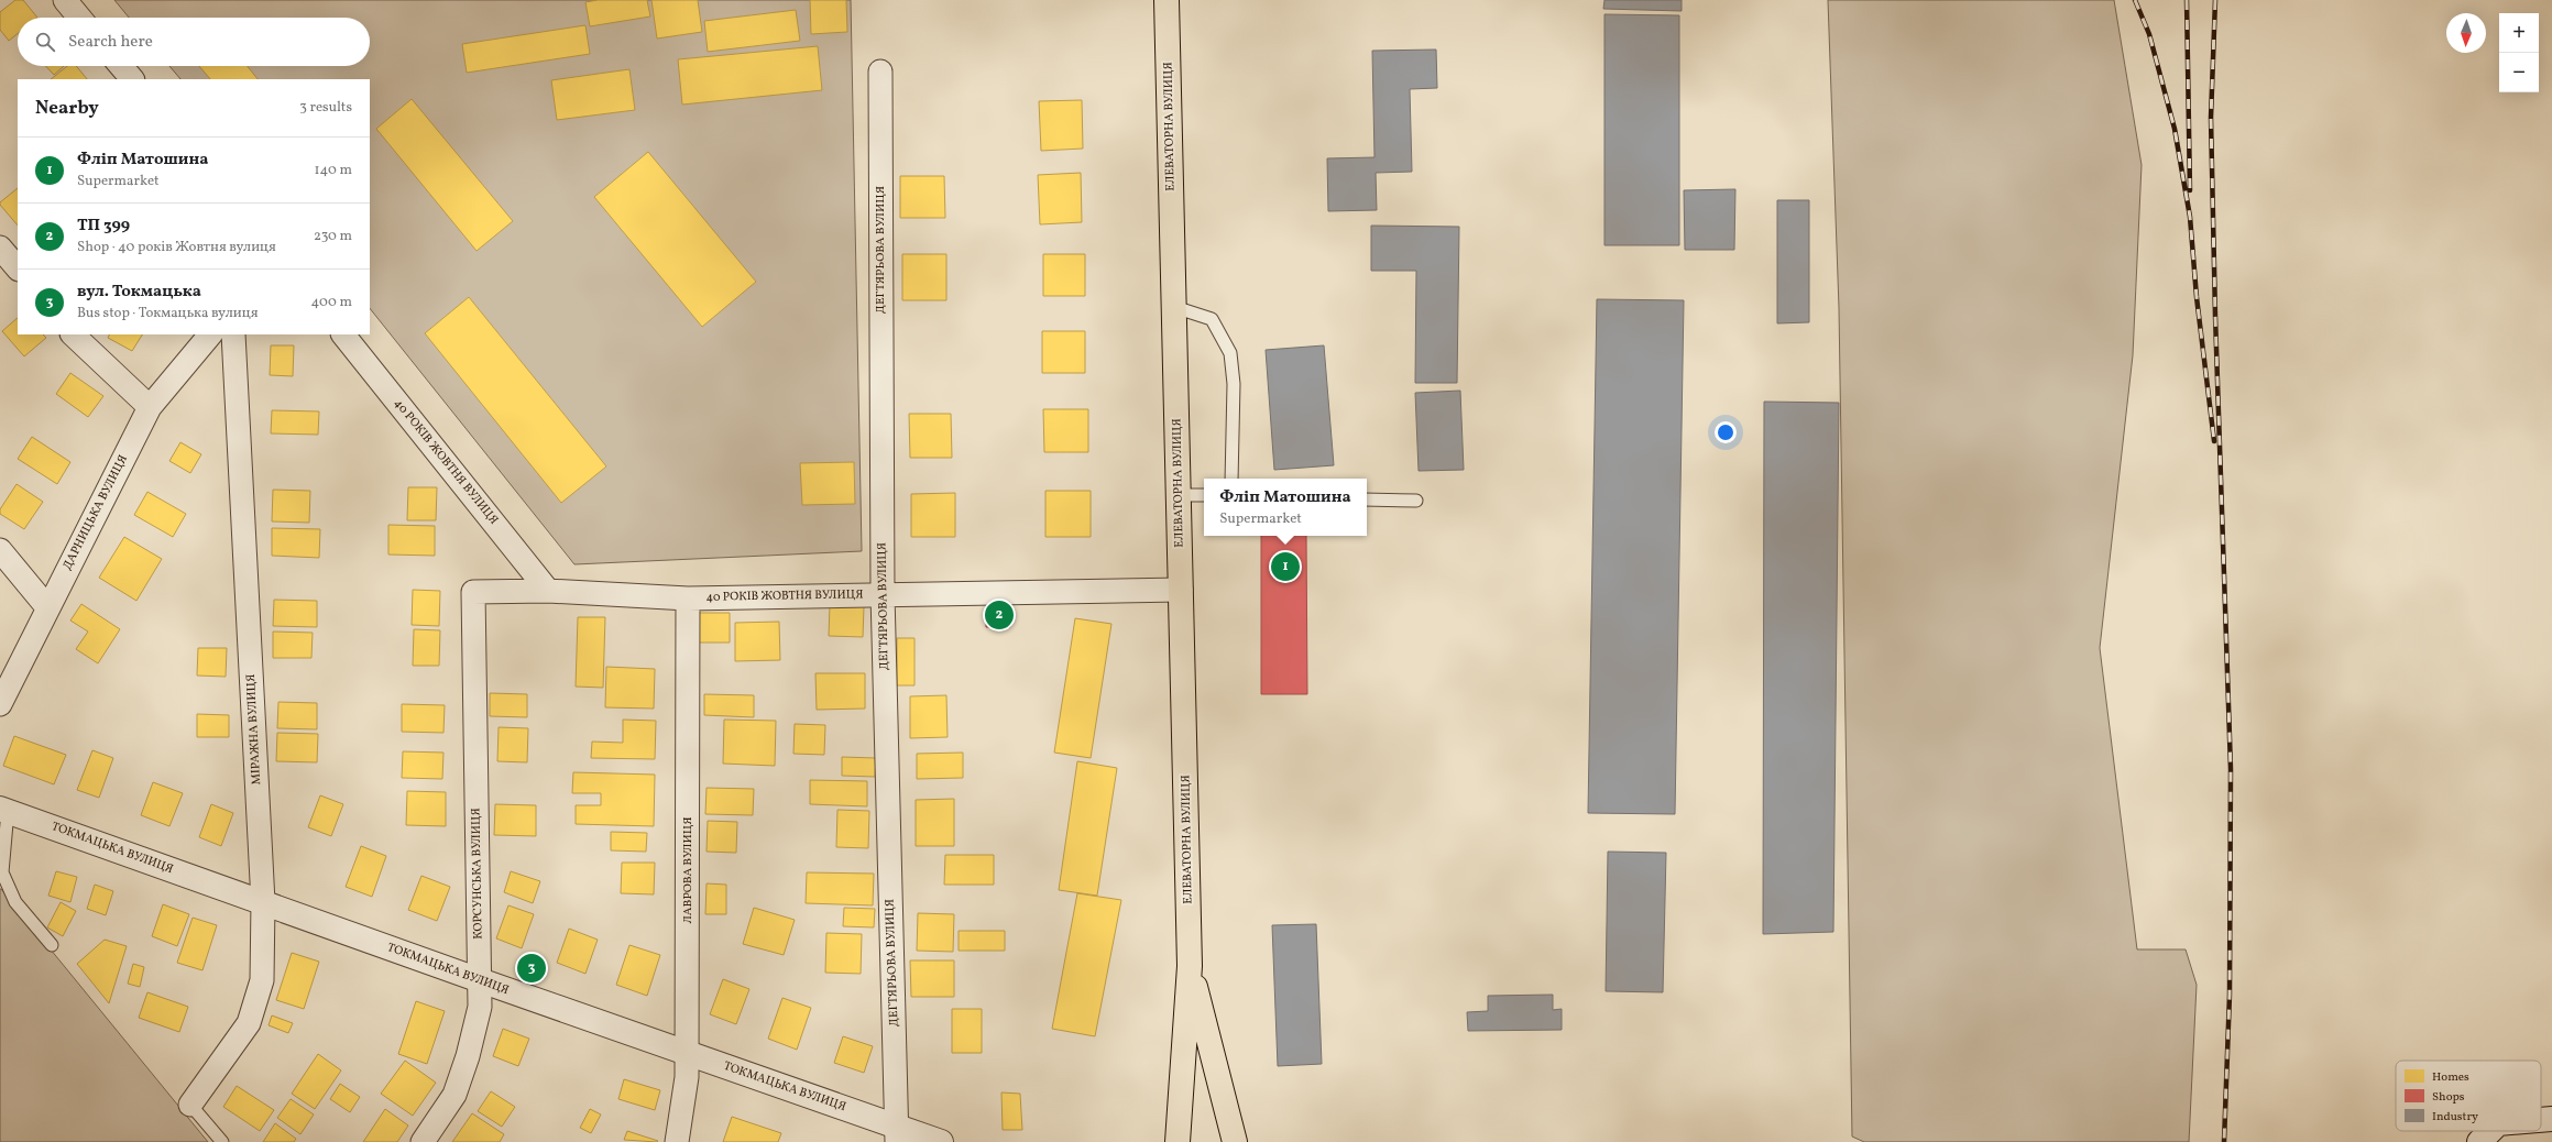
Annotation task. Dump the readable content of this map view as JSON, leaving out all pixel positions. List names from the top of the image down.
{
  "streets": {
    "main road": ["ЕЛЕВАТОРНА ВУЛИЦЯ"],
    "street": [
      "ДЕГТЯРЬОВА ВУЛИЦЯ",
      "40 РОКІВ ЖОВТНЯ ВУЛИЦЯ",
      "ДАРНИЦЬКА ВУЛИЦЯ",
      "МІРАЖНА ВУЛИЦЯ",
      "ТОКМАЦЬКА ВУЛИЦЯ",
      "ЛАВРОВА ВУЛИЦЯ",
      "КОРСУНСЬКА ВУЛИЦЯ"
    ]
  },
  "crossings": [
    ["ЕЛЕВАТОРНА ВУЛИЦЯ", "40 РОКІВ ЖОВТНЯ ВУЛИЦЯ"],
    ["ДЕГТЯРЬОВА ВУЛИЦЯ", "40 РОКІВ ЖОВТНЯ ВУЛИЦЯ"],
    ["ДЕГТЯРЬОВА ВУЛИЦЯ", "ТОКМАЦЬКА ВУЛИЦЯ"],
    ["40 РОКІВ ЖОВТНЯ ВУЛИЦЯ", "ЛАВРОВА ВУЛИЦЯ"],
    ["40 РОКІВ ЖОВТНЯ ВУЛИЦЯ", "КОРСУНСЬКА ВУЛИЦЯ"],
    ["МІРАЖНА ВУЛИЦЯ", "ТОКМАЦЬКА ВУЛИЦЯ"],
    ["ТОКМАЦЬКА ВУЛИЦЯ", "ЛАВРОВА ВУЛИЦЯ"],
    ["ТОКМАЦЬКА ВУЛИЦЯ", "КОРСУНСЬКА ВУЛИЦЯ"]
  ],
  "legend": ["Homes", "Shops", "Industry"],
  "north": "bottom",
  "page": {
    "map_buttons": ["+", "−"],
    "search": "Search here",
    "heading": ["Nearby", "3 results"],
    "list": [
      {
        "mark": "1",
        "name": "Фліп Матошина",
        "note": "Supermarket",
        "value": "140 m"
      },
      {
        "mark": "2",
        "name": "ТП 399",
        "note": "Shop · 40 років Жовтня вулиця",
        "value": "230 m"
      },
      {
        "mark": "3",
        "name": "вул. Токмацька",
        "note": "Bus stop · Токмацька вулиця",
        "value": "400 m"
      }
    ],
    "popup": ["Фліп Матошина", "Supermarket"],
    "pins": ["1", "2", "3"]
  }
}
